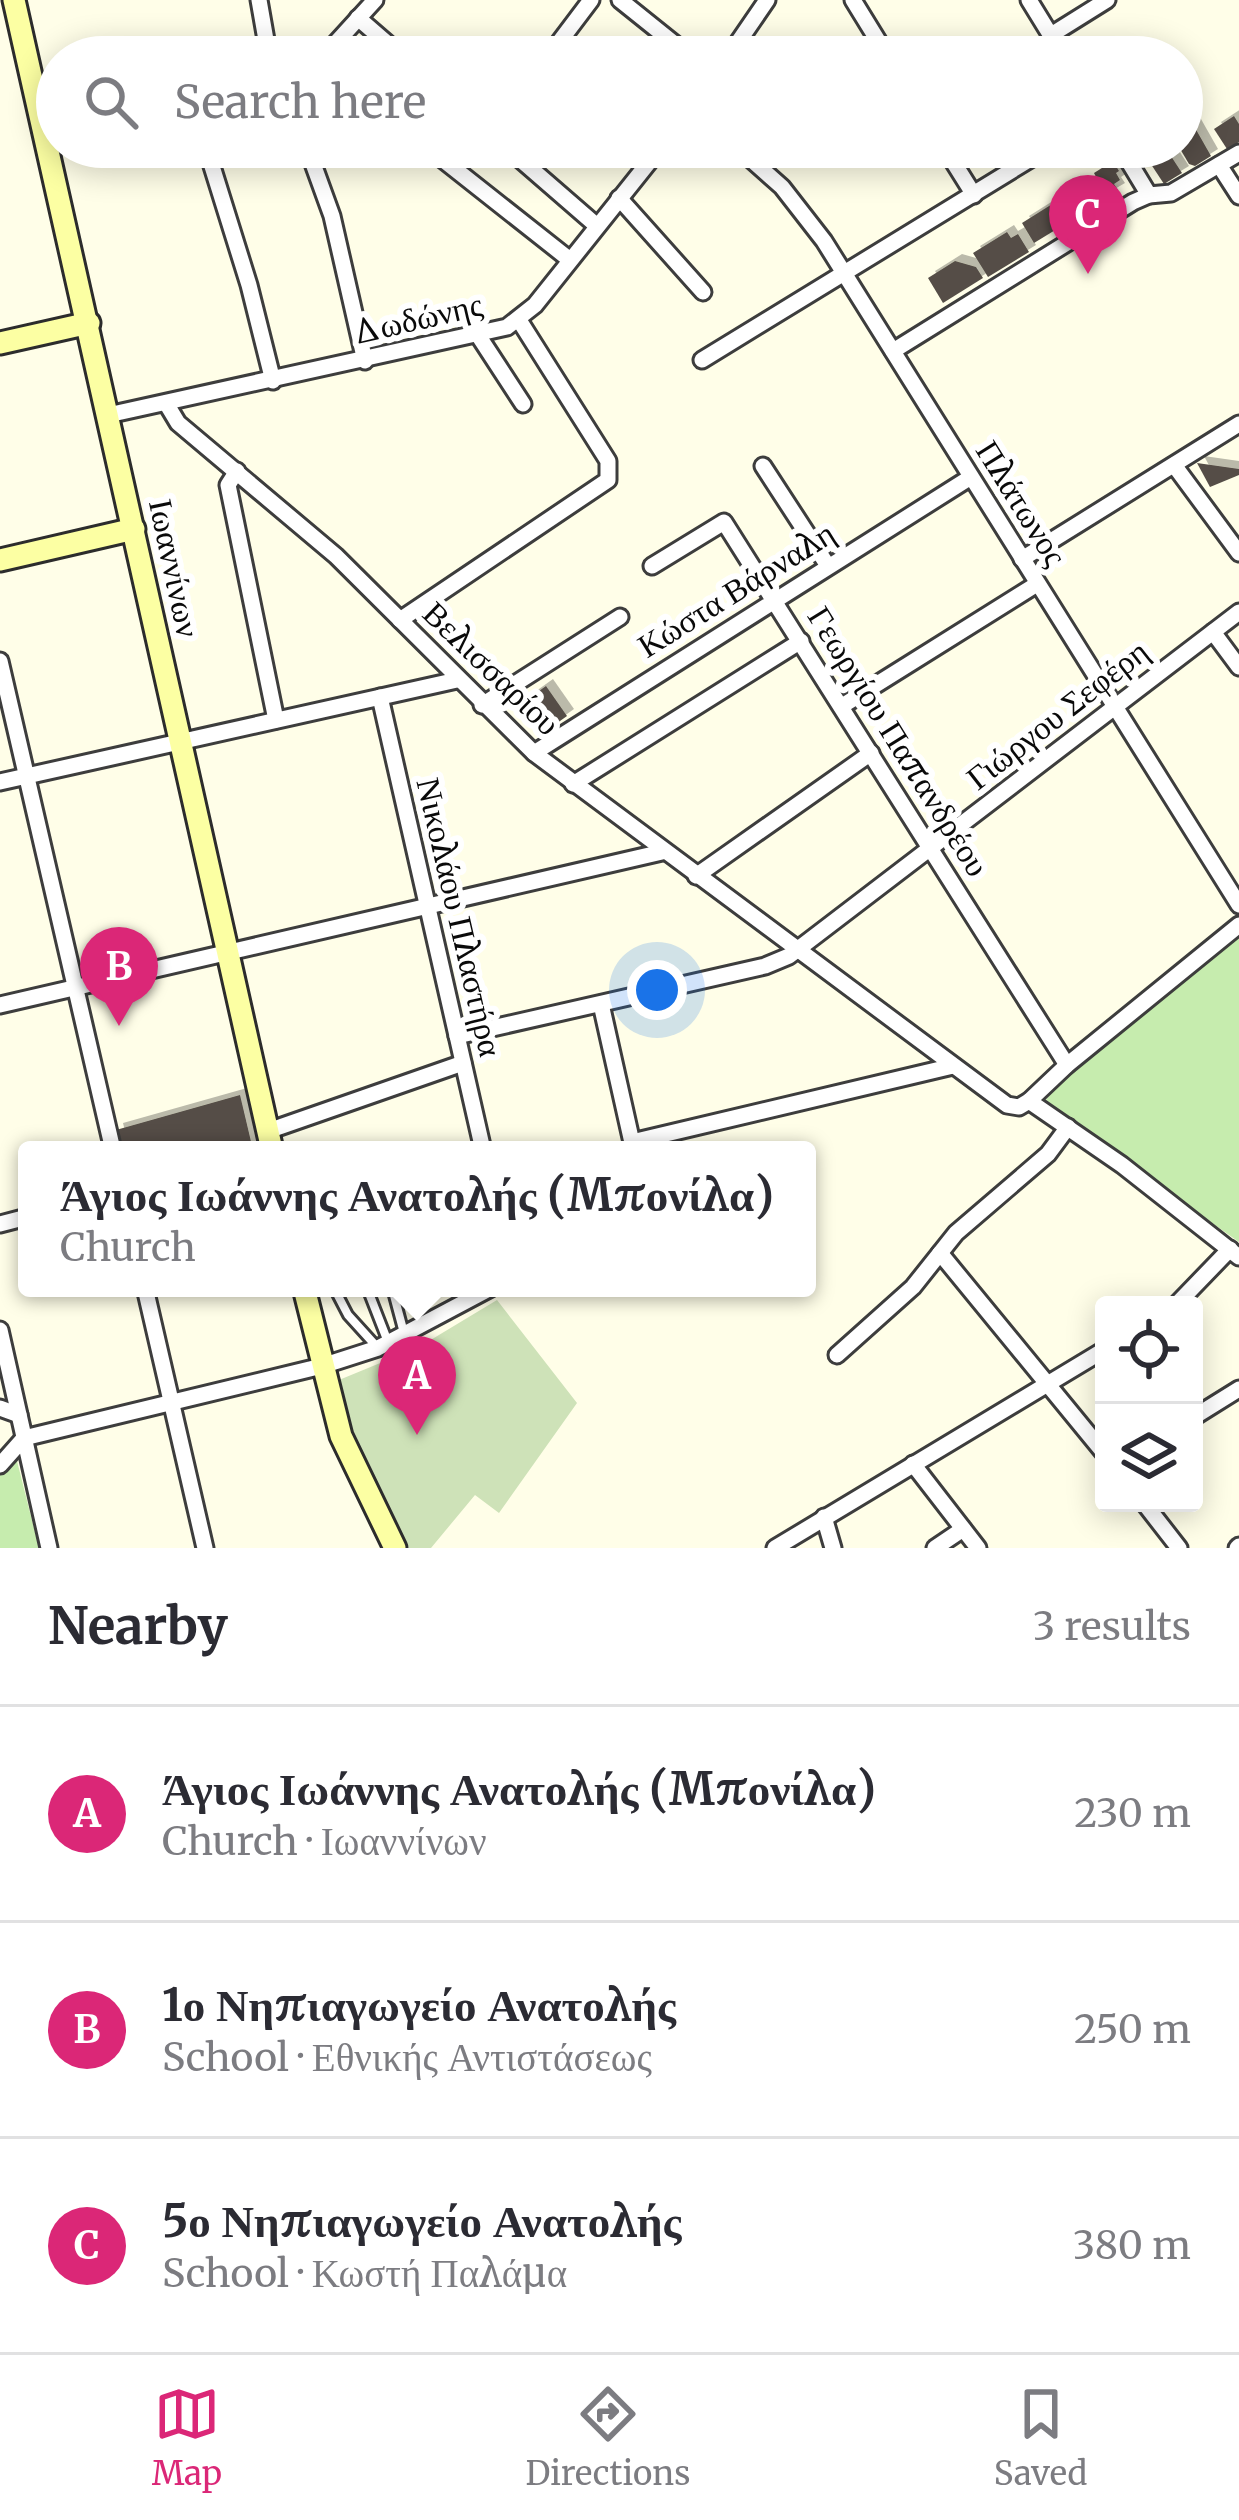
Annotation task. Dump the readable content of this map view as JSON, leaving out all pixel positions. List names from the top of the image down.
{
  "streets": {
    "main road": ["Ιωαννίνων"],
    "street": [
      "Δωδώνης",
      "Πλάτωνος",
      "Κώστα Βάρναλη",
      "Βελισσαρίου",
      "Γιώργου Σεφέρη",
      "Γεωργίου Παπανδρέου",
      "Νικολάου Πλαστήρα"
    ]
  },
  "crossings": [
    ["Δωδώνης", "Ιωαννίνων"],
    ["Δωδώνης", "Βελισσαρίου"],
    ["Πλάτωνος", "Κώστα Βάρναλη"],
    ["Πλάτωνος", "Γιώργου Σεφέρη"],
    ["Κώστα Βάρναλη", "Βελισσαρίου"],
    ["Κώστα Βάρναλη", "Γεωργίου Παπανδρέου"],
    ["Βελισσαρίου", "Γιώργου Σεφέρη"],
    ["Γιώργου Σεφέρη", "Γεωργίου Παπανδρέου"],
    ["Γιώργου Σεφέρη", "Νικολάου Πλαστήρα"]
  ],
  "page": {
    "search": "Search here",
    "pins": ["C", "B", "A"],
    "popup": ["Άγιος Ιωάννης Ανατολής (Μπονίλα)", "Church"],
    "heading": ["Nearby", "3 results"],
    "list": [
      {
        "mark": "A",
        "name": "Άγιος Ιωάννης Ανατολής (Μπονίλα)",
        "note": "Church · Ιωαννίνων",
        "value": "230 m"
      },
      {
        "mark": "B",
        "name": "1ο Νηπιαγωγείο Ανατολής",
        "note": "School · Εθνικής Αντιστάσεως",
        "value": "250 m"
      },
      {
        "mark": "C",
        "name": "5ο Νηπιαγωγείο Ανατολής",
        "note": "School · Κωστή Παλάμα",
        "value": "380 m"
      }
    ],
    "nav": ["Map", "Directions", "Saved"]
  }
}
